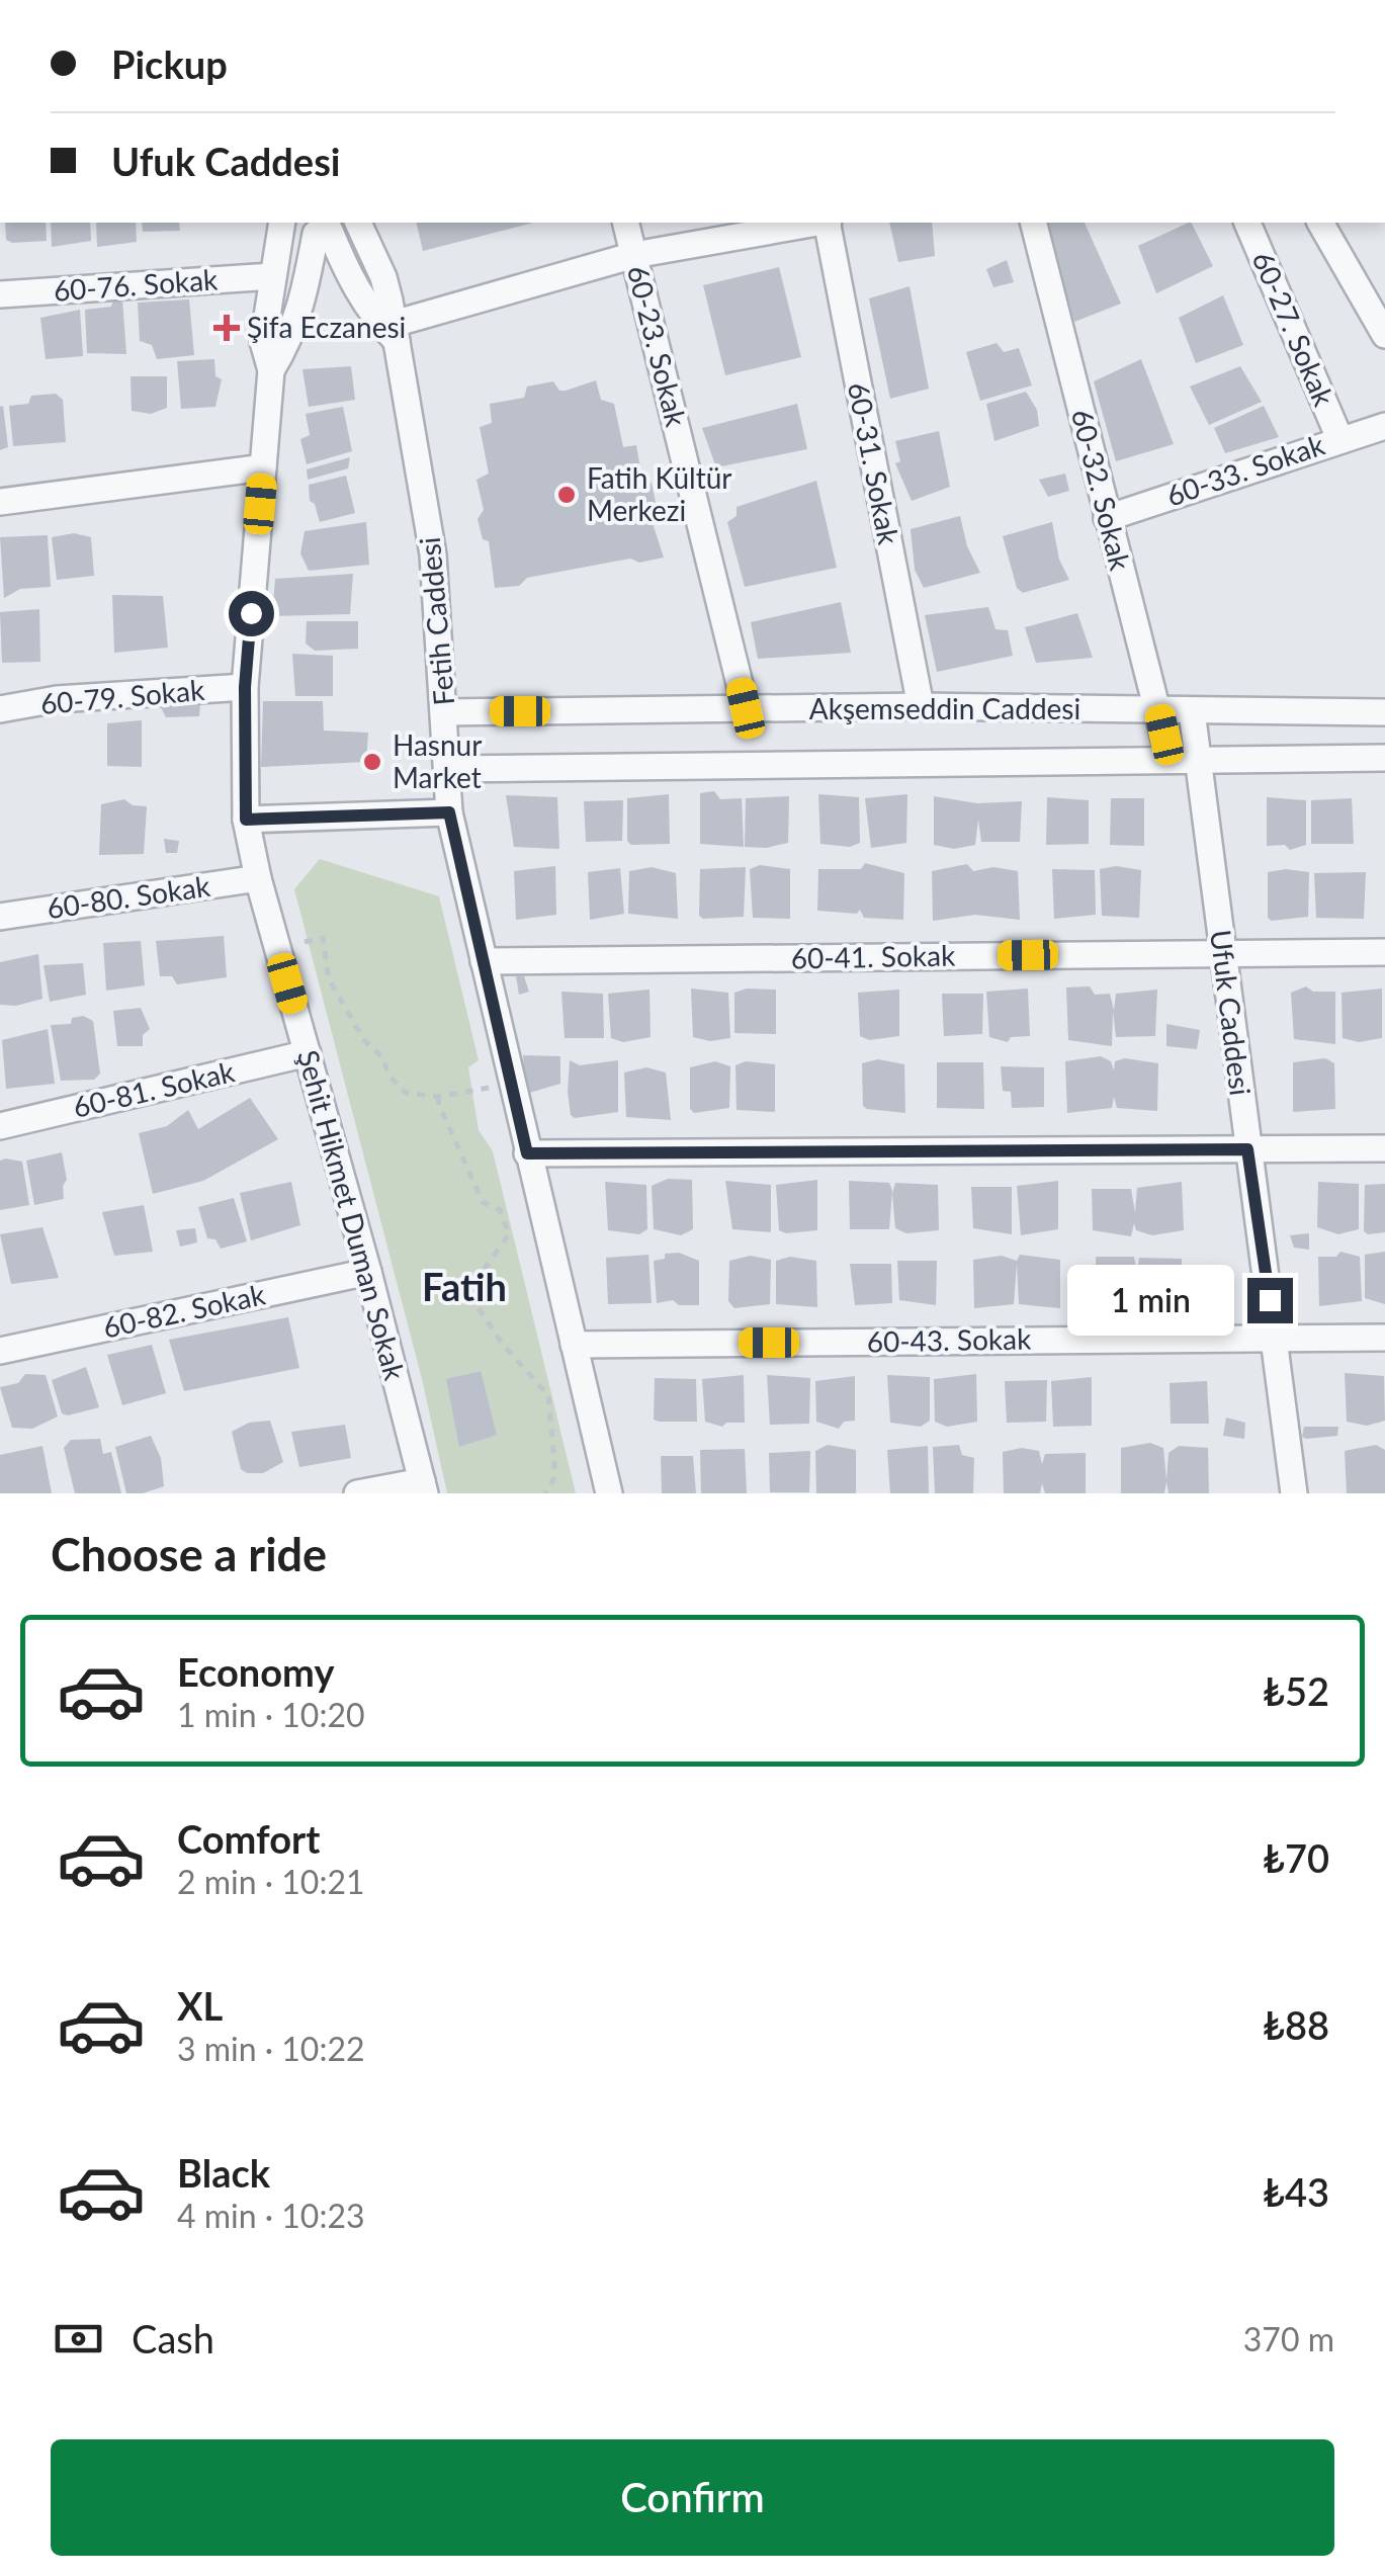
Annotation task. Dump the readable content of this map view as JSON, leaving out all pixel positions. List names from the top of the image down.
{
  "streets": {
    "street": [
      "60-76. Sokak",
      "60-27. Sokak",
      "60-23. Sokak",
      "60-31. Sokak",
      "60-33. Sokak",
      "60-32. Sokak",
      "Fetih Caddesi",
      "60-79. Sokak",
      "Akşemseddin Caddesi",
      "60-80. Sokak",
      "60-41. Sokak",
      "Ufuk Caddesi",
      "60-81. Sokak",
      "Şehit Hikmet Duman Sokak",
      "60-82. Sokak",
      "60-43. Sokak"
    ]
  },
  "crossings": [
    ["60-27. Sokak", "60-33. Sokak"],
    ["60-23. Sokak", "Akşemseddin Caddesi"],
    ["60-31. Sokak", "Akşemseddin Caddesi"],
    ["60-33. Sokak", "60-32. Sokak"],
    ["60-32. Sokak", "Akşemseddin Caddesi"],
    ["Fetih Caddesi", "Akşemseddin Caddesi"],
    ["Fetih Caddesi", "60-41. Sokak"],
    ["Fetih Caddesi", "60-43. Sokak"],
    ["60-79. Sokak", "Şehit Hikmet Duman Sokak"],
    ["Akşemseddin Caddesi", "Ufuk Caddesi"],
    ["60-80. Sokak", "Şehit Hikmet Duman Sokak"],
    ["60-41. Sokak", "Ufuk Caddesi"],
    ["Ufuk Caddesi", "60-43. Sokak"],
    ["60-81. Sokak", "Şehit Hikmet Duman Sokak"],
    ["Şehit Hikmet Duman Sokak", "60-82. Sokak"]
  ],
  "districts": ["Fatih"],
  "places": {
    "health": ["Şifa Eczanesi"],
    "other": ["Fatih Kültür Merkezi", "Hasnur Market"]
  },
  "page": {
    "banner": ["Pickup", "Ufuk Caddesi"],
    "bubble": "1 min",
    "heading": "Choose a ride",
    "list": [
      {
        "name": "Economy",
        "note": "1 min · 10:20",
        "value": "₺52"
      },
      {
        "name": "Comfort",
        "note": "2 min · 10:21",
        "value": "₺70"
      },
      {
        "name": "XL",
        "note": "3 min · 10:22",
        "value": "₺88"
      },
      {
        "name": "Black",
        "note": "4 min · 10:23",
        "value": "₺43"
      }
    ],
    "pay": ["Cash", "370 m"],
    "buttons": "Confirm"
  }
}
